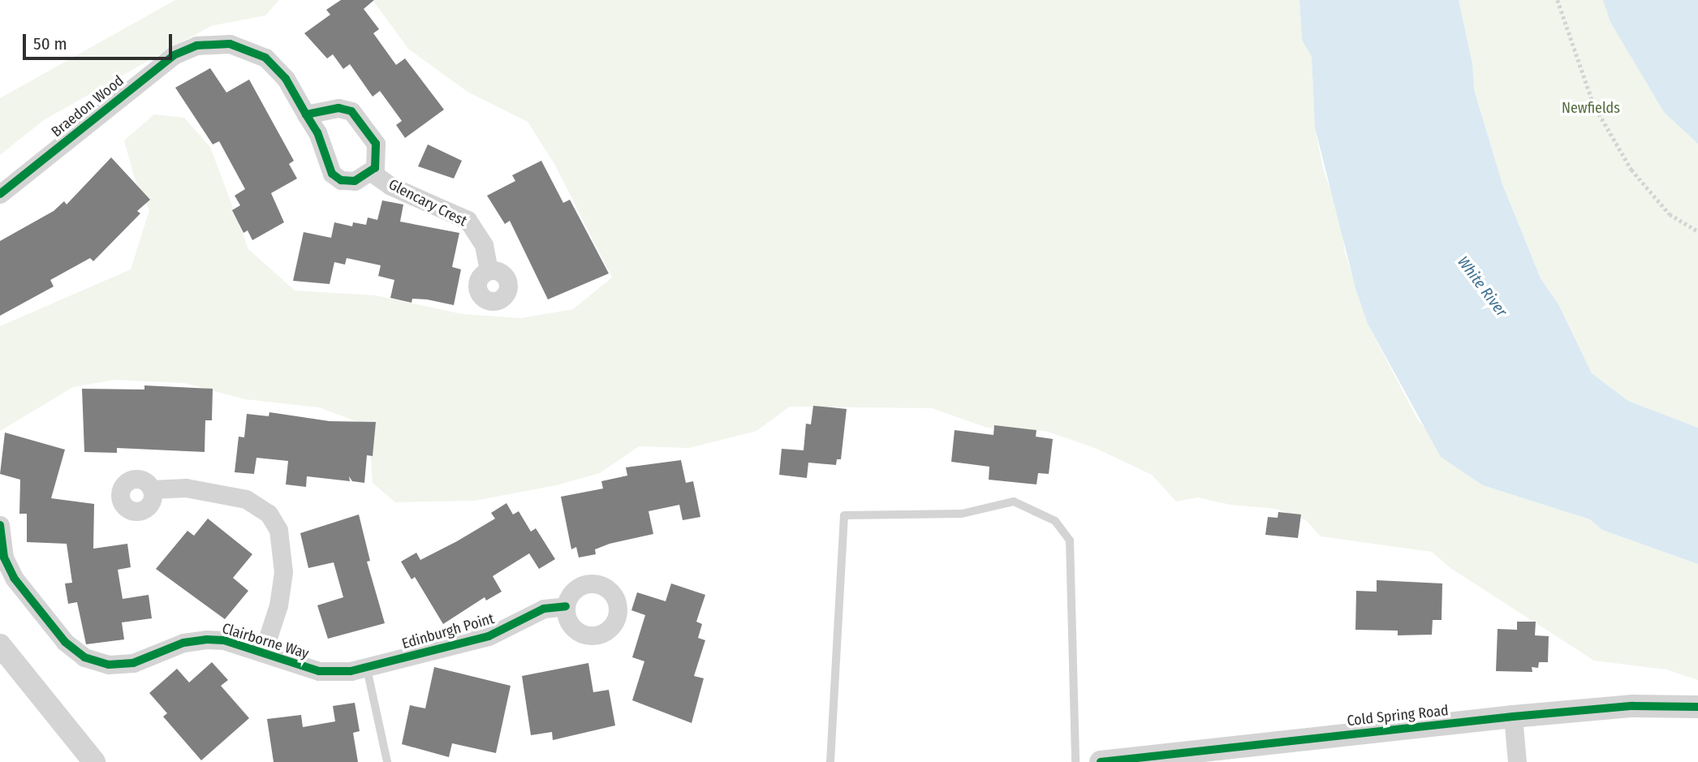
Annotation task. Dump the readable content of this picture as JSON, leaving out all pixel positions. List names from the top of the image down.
{
  "streets": {
    "street": [
      "Braedon Wood",
      "Glencary Crest",
      "Edinburgh Point",
      "Clairborne Way",
      "Cold Spring Road"
    ]
  },
  "crossings": [
    ["Braedon Wood", "Glencary Crest"],
    ["Edinburgh Point", "Clairborne Way"]
  ],
  "water": ["White River"],
  "parks": ["Newfields"],
  "scale_bar": "50 m"
}
